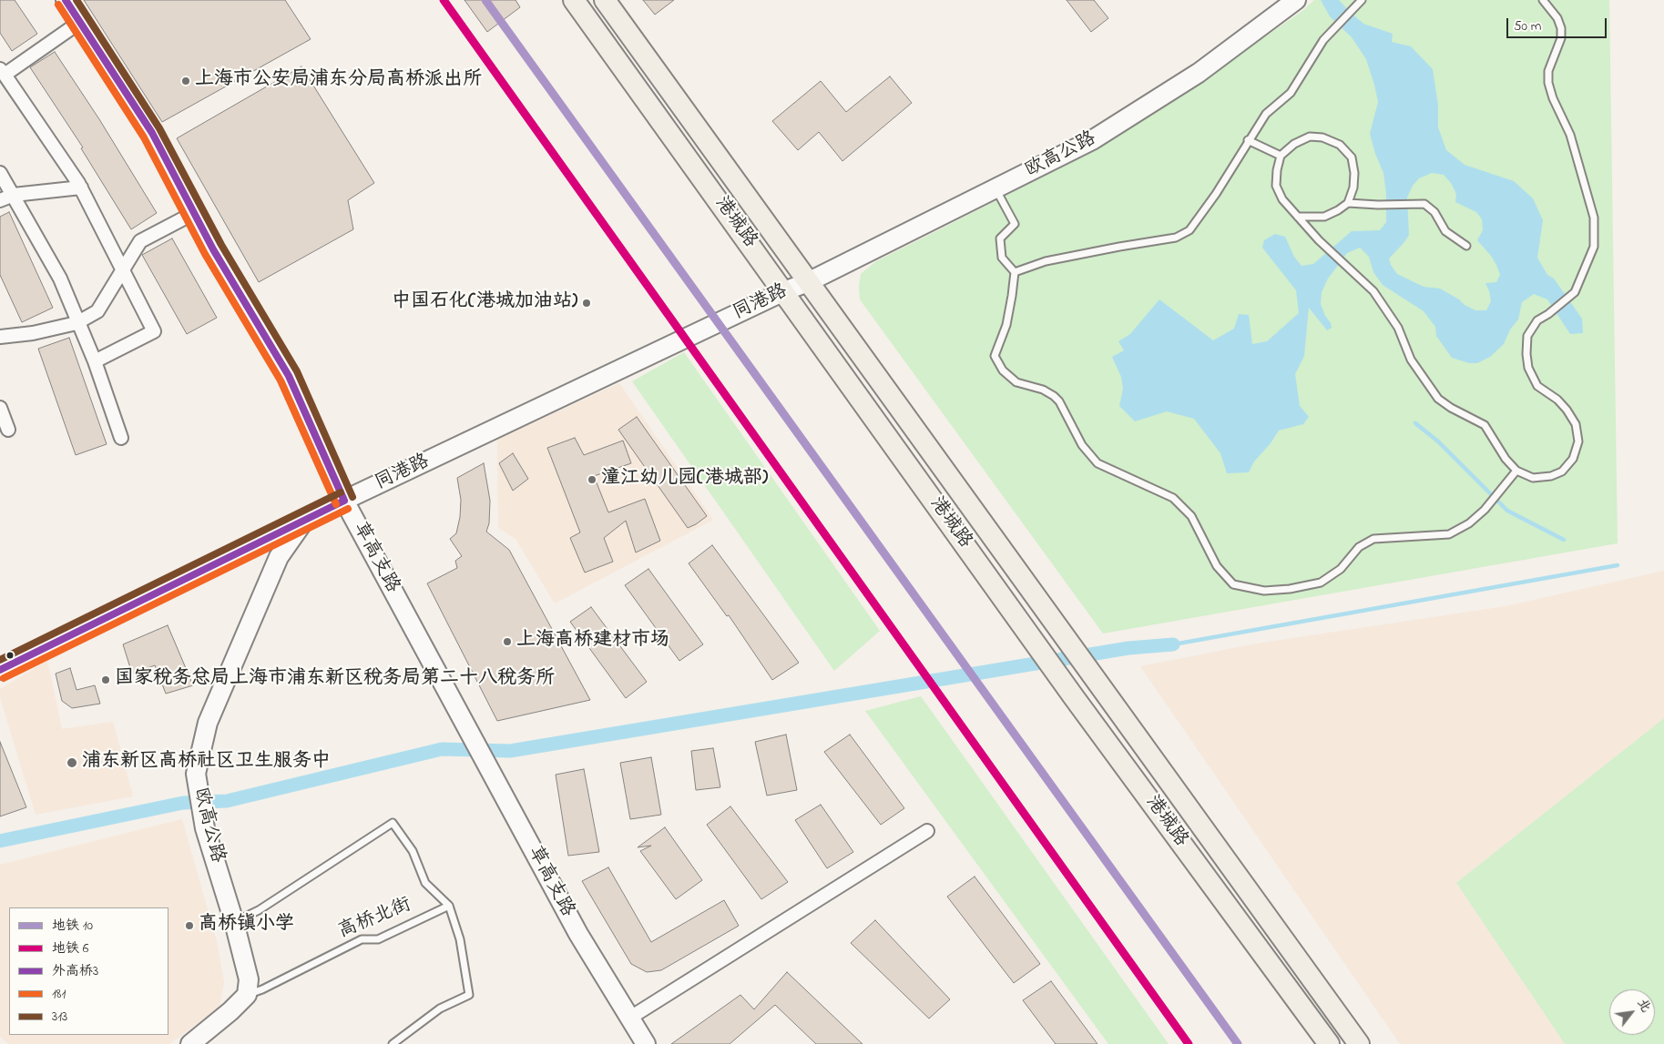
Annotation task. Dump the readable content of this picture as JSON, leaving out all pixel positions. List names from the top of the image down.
{
  "streets": {
    "main road": ["港城路"],
    "street": ["欧高公路", "同港路", "草高支路"],
    "lane": ["高桥北街"]
  },
  "crossings": [
    ["欧高公路", "港城路"],
    ["欧高公路", "同港路"],
    ["欧高公路", "高桥北街"],
    ["港城路", "同港路"],
    ["同港路", "草高支路"]
  ],
  "places": [
    "上海市公安局浦东分局高桥派出所",
    "中国石化(港城加油站)",
    "潼江幼儿园(港城部)",
    "上海高桥建材市场",
    "国家税务总局上海市浦东新区税务局第二十八税务所",
    "浦东新区高桥社区卫生服务中",
    "高桥镇小学"
  ],
  "lines": [
    "metro line 10",
    "metro line 6",
    "transit line 外高桥3",
    "transit line 313",
    "transit line 181"
  ],
  "legend": [
    "地铁 10",
    "地铁 6",
    "外高桥3",
    "181",
    "313"
  ],
  "scale_bar": "50 m",
  "north": "top right"
}
